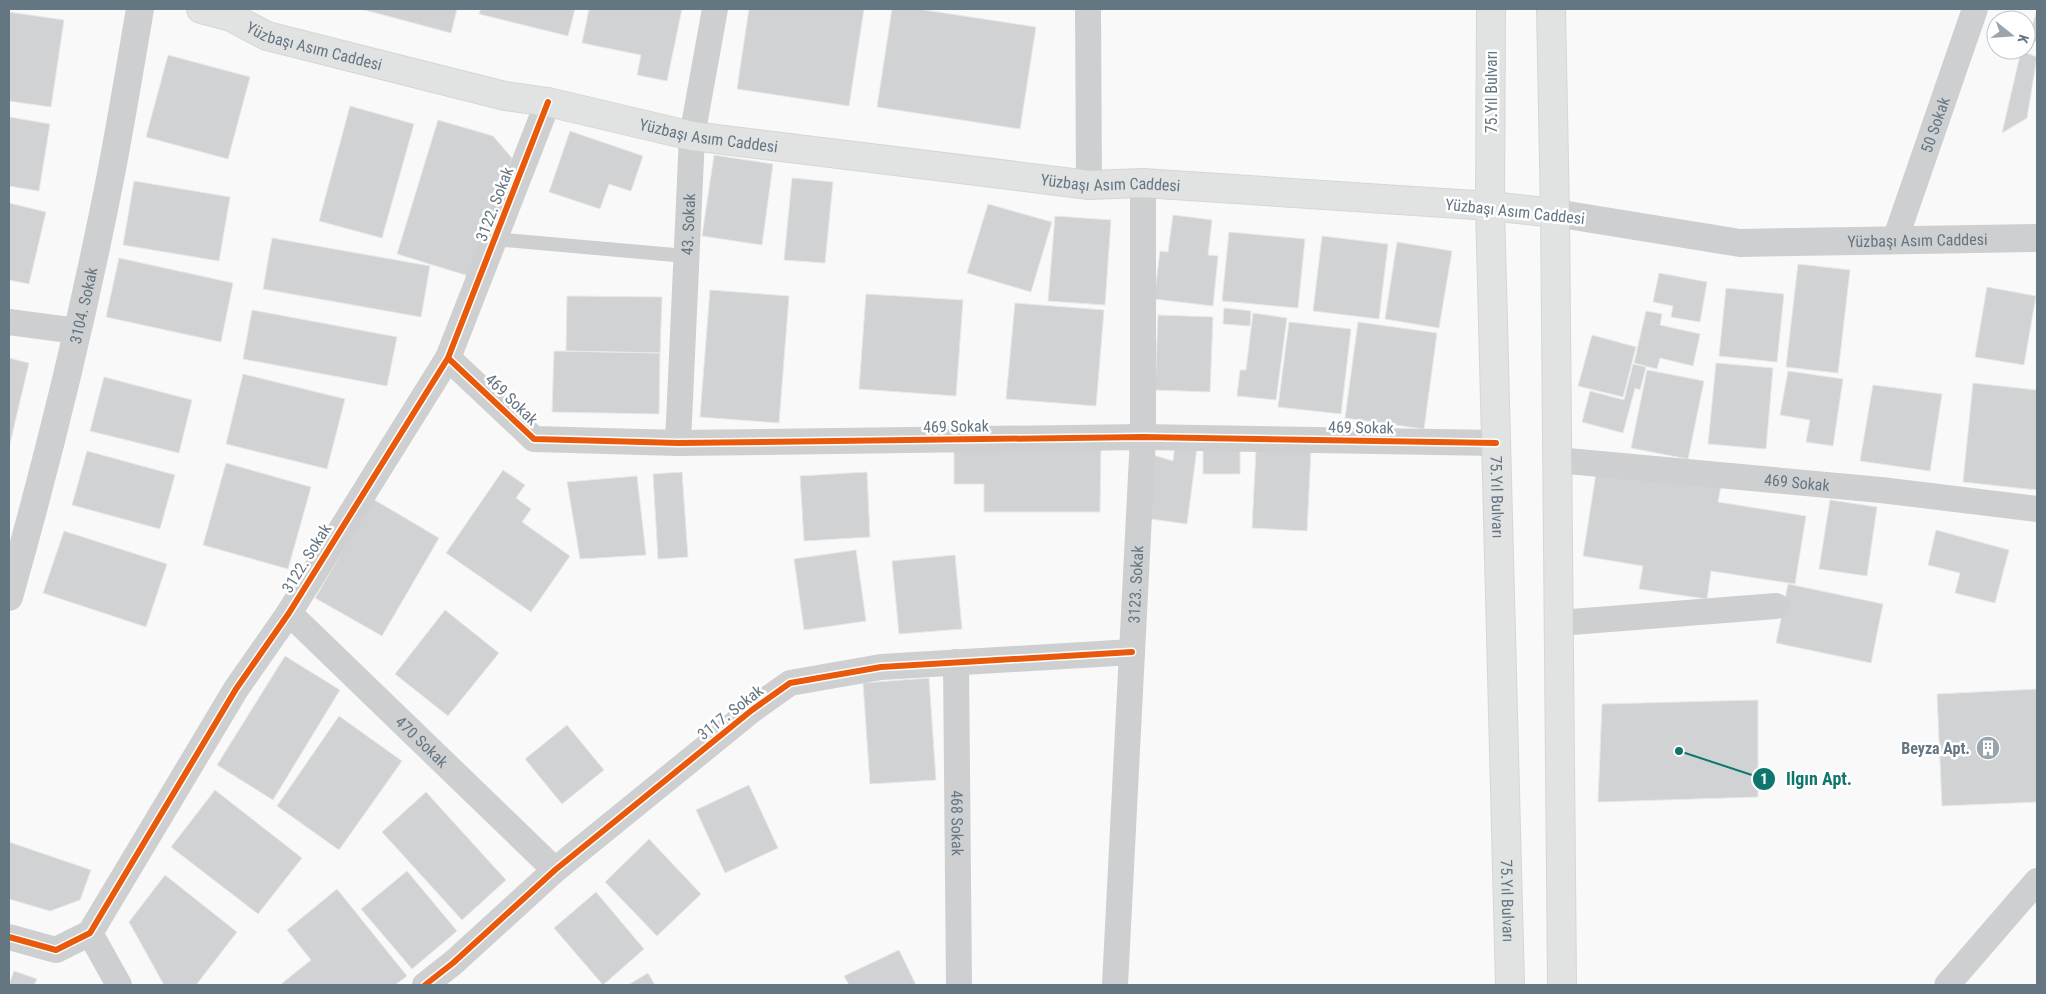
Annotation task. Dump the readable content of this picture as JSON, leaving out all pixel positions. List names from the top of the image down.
{
  "streets": {
    "main road": ["Yüzbaşı Asım Caddesi", "75.Yıl Bulvarı"],
    "street": [
      "50 Sokak",
      "3122. Sokak",
      "43. Sokak",
      "3104. Sokak",
      "469 Sokak",
      "3123. Sokak",
      "3117. Sokak",
      "470 Sokak",
      "468 Sokak"
    ]
  },
  "crossings": [
    ["Yüzbaşı Asım Caddesi", "75.Yıl Bulvarı"],
    ["Yüzbaşı Asım Caddesi", "50 Sokak"],
    ["Yüzbaşı Asım Caddesi", "3122. Sokak"],
    ["Yüzbaşı Asım Caddesi", "43. Sokak"],
    ["Yüzbaşı Asım Caddesi", "3123. Sokak"],
    ["75.Yıl Bulvarı", "469 Sokak"],
    ["3122. Sokak", "469 Sokak"],
    ["3122. Sokak", "470 Sokak"],
    ["43. Sokak", "469 Sokak"],
    ["469 Sokak", "3123. Sokak"],
    ["3123. Sokak", "3117. Sokak"],
    ["3117. Sokak", "470 Sokak"],
    ["3117. Sokak", "468 Sokak"]
  ],
  "places": {
    "building": ["Beyza Apt."],
    "other": ["Ilgın Apt."]
  },
  "north": "right"
}
